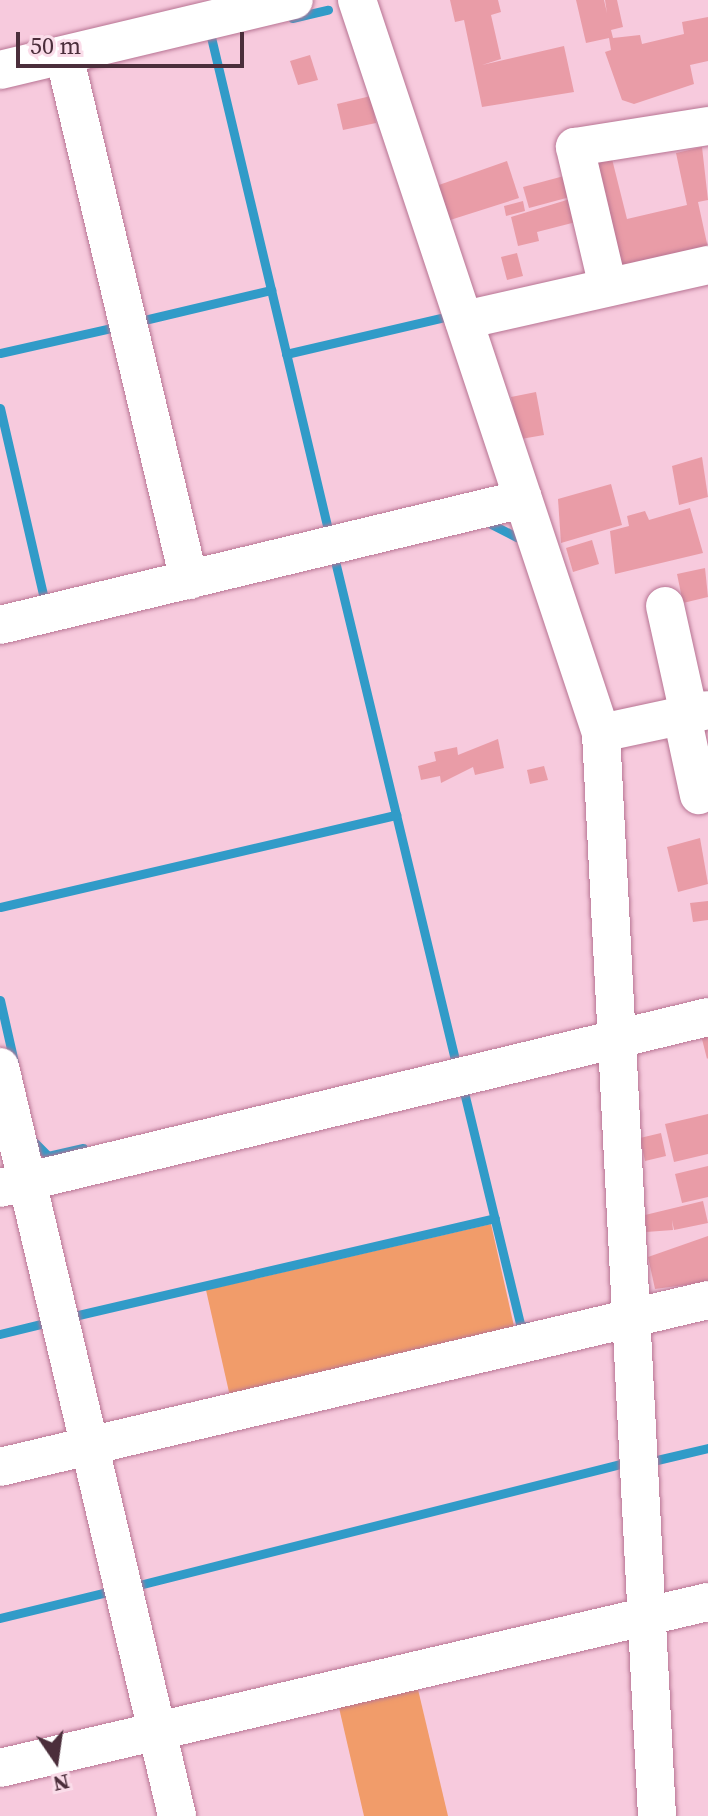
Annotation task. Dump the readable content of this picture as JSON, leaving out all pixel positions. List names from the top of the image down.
{
  "scale_bar": "50 m",
  "north": "bottom"
}
